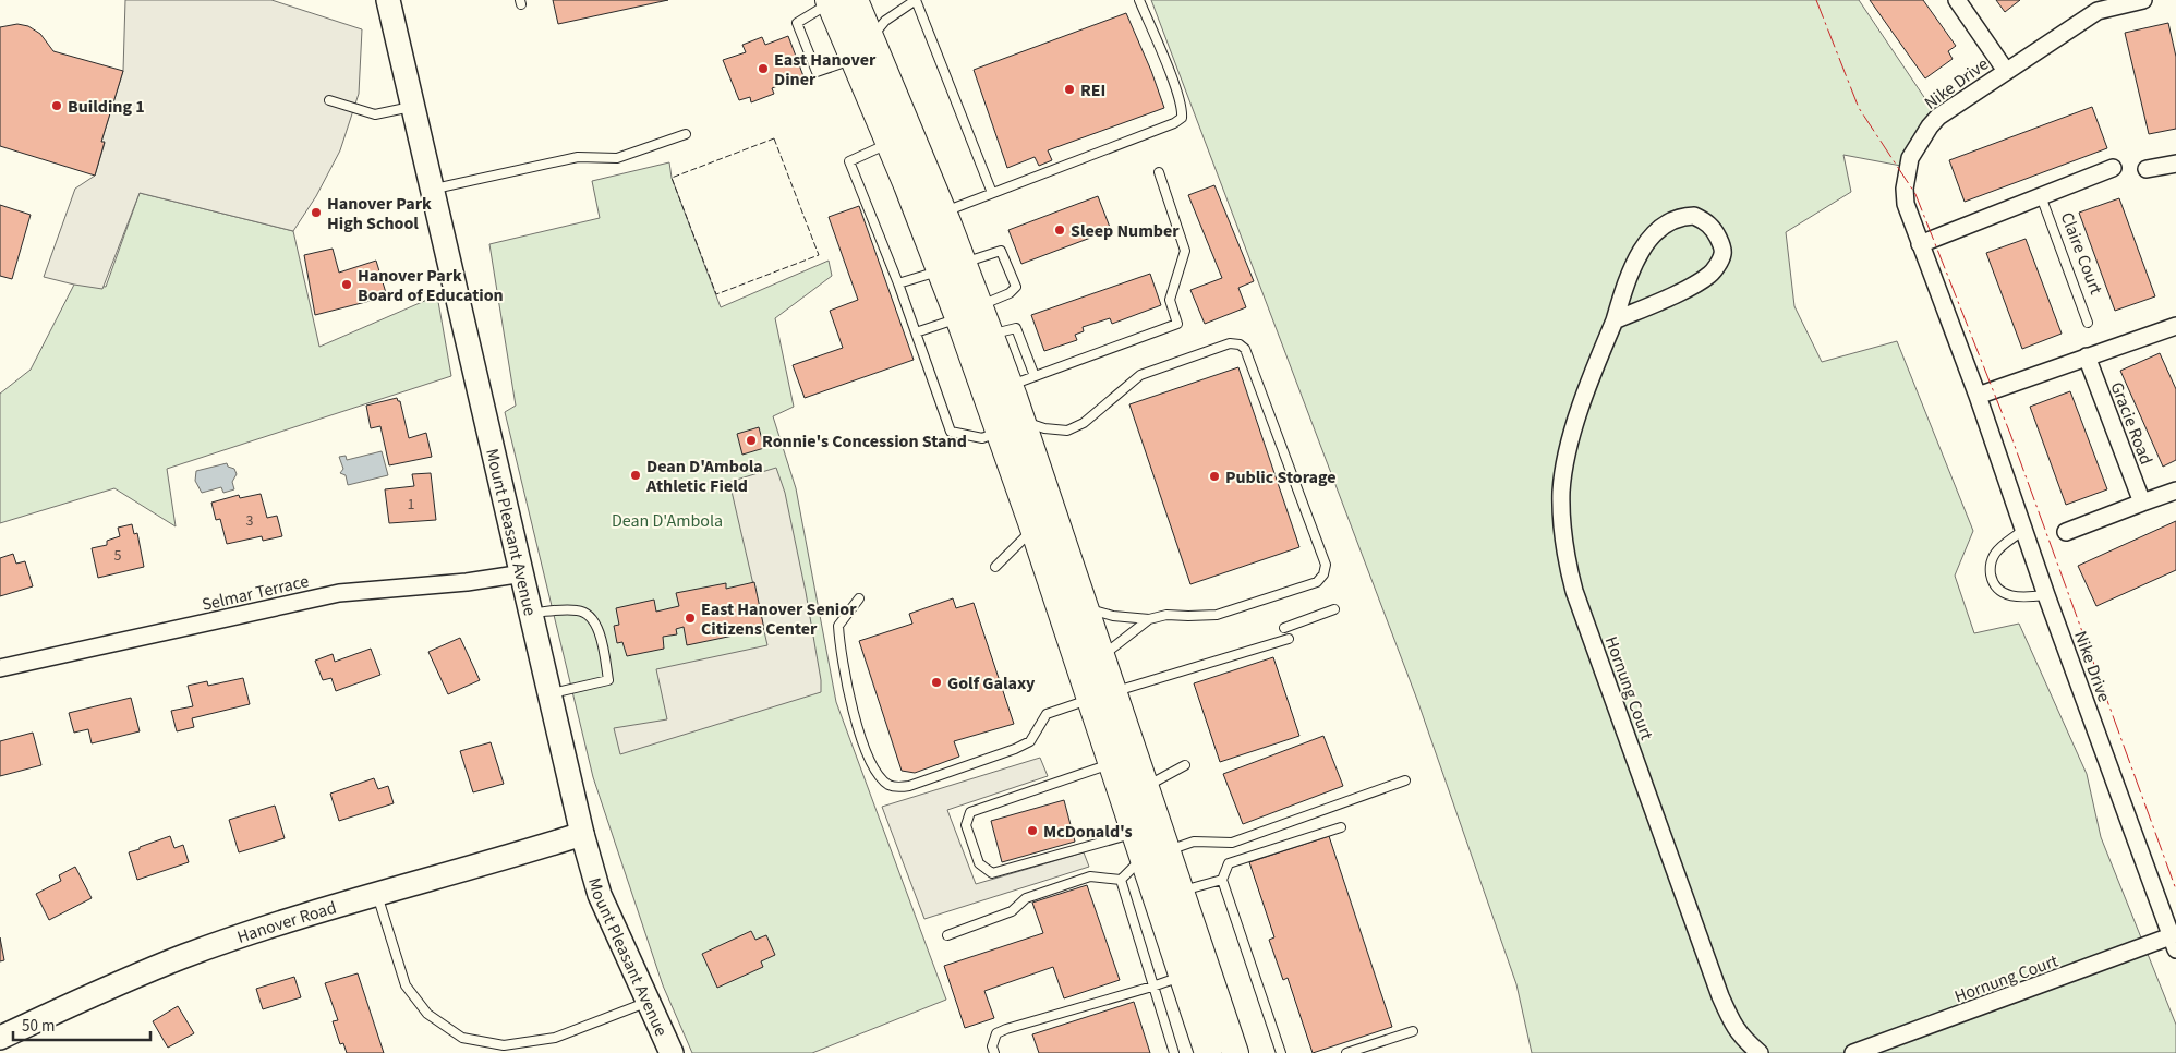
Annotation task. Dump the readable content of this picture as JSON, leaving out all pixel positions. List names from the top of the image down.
{
  "streets": {
    "street": [
      "Nike Drive",
      "Claire Court",
      "Gracie Road",
      "Mount Pleasant Avenue",
      "Selmar Terrace",
      "Hornung Court",
      "Hanover Road"
    ]
  },
  "crossings": [
    ["Nike Drive", "Claire Court"],
    ["Nike Drive", "Hornung Court"],
    ["Mount Pleasant Avenue", "Selmar Terrace"],
    ["Mount Pleasant Avenue", "Hanover Road"]
  ],
  "parks": ["Dean D'Ambola"],
  "places": [
    "East Hanover Diner",
    "REI",
    "Building 1",
    "Hanover Park High School",
    "Sleep Number",
    "Hanover Park Board of Education",
    "Ronnie's Concession Stand",
    "Dean D'Ambola Athletic Field",
    "Public Storage",
    "East Hanover Senior Citizens Center",
    "Golf Galaxy",
    "McDonald's"
  ],
  "house_numbers": ["1", "3", "5"],
  "scale_bar": "50 m"
}
